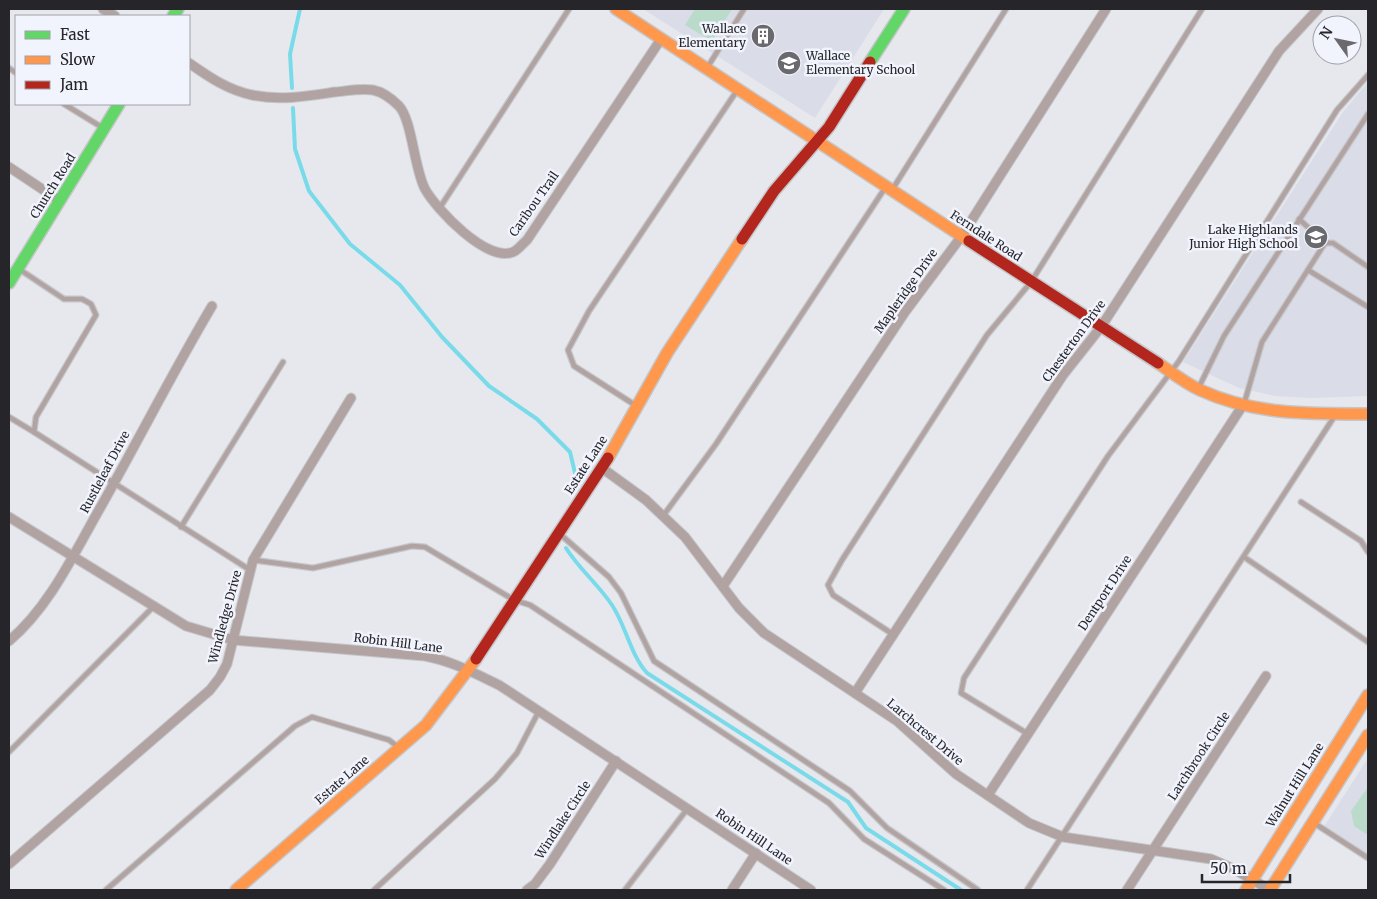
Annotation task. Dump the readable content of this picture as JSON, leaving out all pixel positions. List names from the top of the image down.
{
  "streets": {
    "street": [
      "Church Road",
      "Caribou Trail",
      "Ferndale Road",
      "Mapleridge Drive",
      "Chesterton Drive",
      "Estate Lane",
      "Rustleleaf Drive",
      "Dentport Drive",
      "Windledge Drive",
      "Robin Hill Lane",
      "Larchcrest Drive",
      "Larchbrook Circle",
      "Walnut Hill Lane",
      "Windlake Circle"
    ]
  },
  "crossings": [
    ["Caribou Trail", "Ferndale Road"],
    ["Ferndale Road", "Mapleridge Drive"],
    ["Ferndale Road", "Chesterton Drive"],
    ["Ferndale Road", "Estate Lane"],
    ["Ferndale Road", "Dentport Drive"],
    ["Mapleridge Drive", "Larchcrest Drive"],
    ["Chesterton Drive", "Larchcrest Drive"],
    ["Estate Lane", "Robin Hill Lane"],
    ["Estate Lane", "Larchcrest Drive"],
    ["Rustleleaf Drive", "Robin Hill Lane"],
    ["Dentport Drive", "Larchcrest Drive"],
    ["Windledge Drive", "Robin Hill Lane"],
    ["Robin Hill Lane", "Windlake Circle"],
    ["Larchcrest Drive", "Larchbrook Circle"],
    ["Larchcrest Drive", "Walnut Hill Lane"]
  ],
  "places": {
    "building": ["Wallace Elementary"],
    "school or university": ["Wallace Elementary School", "Lake Highlands Junior High School"]
  },
  "legend": ["Fast", "Slow", "Jam"],
  "scale_bar": "50 m",
  "north": "top left"
}
